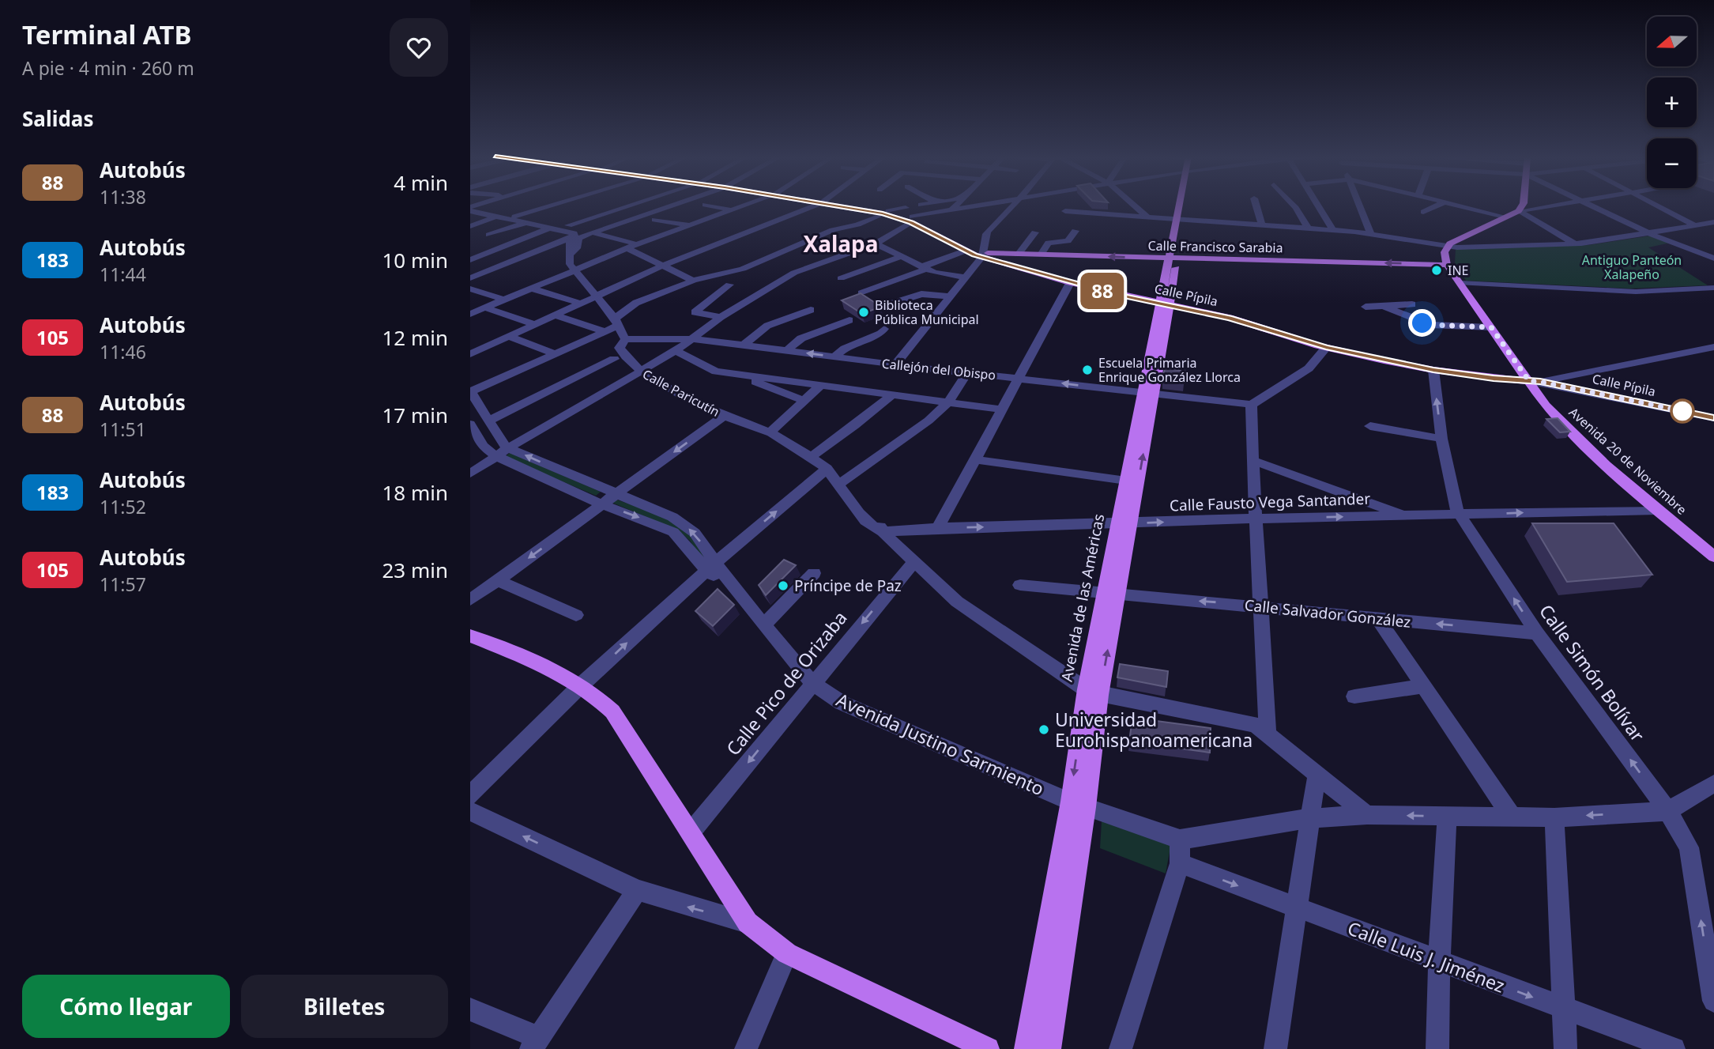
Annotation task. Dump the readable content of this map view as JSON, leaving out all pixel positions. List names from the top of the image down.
{
  "streets": {
    "main road": [
      "Calle Francisco Sarabia",
      "Calle Pípila",
      "Avenida 20 de Noviembre",
      "Avenida de las Américas"
    ],
    "street": [
      "Callejón del Obispo",
      "Calle Paricutín",
      "Calle Fausto Vega Santander",
      "Calle Salvador González",
      "Calle Simón Bolívar",
      "Calle Pico de Orizaba",
      "Avenida Justino Sarmiento",
      "Calle Luis J. Jiménez"
    ]
  },
  "crossings": [
    ["Calle Francisco Sarabia", "Calle Pípila"],
    ["Calle Francisco Sarabia", "Avenida 20 de Noviembre"],
    ["Calle Francisco Sarabia", "Avenida de las Américas"],
    ["Calle Pípila", "Avenida 20 de Noviembre"],
    ["Calle Pípila", "Avenida de las Américas"],
    ["Calle Pípila", "Calle Simón Bolívar"],
    ["Callejón del Obispo", "Calle Paricutín"],
    ["Callejón del Obispo", "Avenida de las Américas"],
    ["Calle Paricutín", "Calle Fausto Vega Santander"],
    ["Calle Paricutín", "Avenida de las Américas"],
    ["Calle Paricutín", "Calle Pico de Orizaba"],
    ["Avenida 20 de Noviembre", "Calle Fausto Vega Santander"],
    ["Calle Fausto Vega Santander", "Avenida de las Américas"],
    ["Calle Fausto Vega Santander", "Calle Simón Bolívar"],
    ["Avenida de las Américas", "Calle Salvador González"],
    ["Avenida de las Américas", "Avenida Justino Sarmiento"],
    ["Calle Salvador González", "Calle Simón Bolívar"],
    ["Calle Pico de Orizaba", "Avenida Justino Sarmiento"]
  ],
  "one_way": [
    "Calle Francisco Sarabia",
    "Calle Simón Bolívar",
    "Calle Pico de Orizaba",
    "Calle Luis J. Jiménez"
  ],
  "districts": ["Xalapa"],
  "parks": ["Antiguo Panteón Xalapeño"],
  "places": [
    "INE",
    "Biblioteca Pública Municipal",
    "Escuela Primaria Enrique González Llorca",
    "Príncipe de Paz",
    "Universidad Eurohispanoamericana"
  ],
  "lines": ["bus line 88"],
  "north": "left",
  "page": {
    "heading": [
      ["Terminal ATB", "A pie · 4 min · 260 m"],
      "Salidas"
    ],
    "on_map": "88",
    "map_buttons": ["+", "−"],
    "list": [
      {
        "mark": "88",
        "name": "Autobús",
        "note": "11:38",
        "value": "4 min"
      },
      {
        "mark": "183",
        "name": "Autobús",
        "note": "11:44",
        "value": "10 min"
      },
      {
        "mark": "105",
        "name": "Autobús",
        "note": "11:46",
        "value": "12 min"
      },
      {
        "mark": "88",
        "name": "Autobús",
        "note": "11:51",
        "value": "17 min"
      },
      {
        "mark": "183",
        "name": "Autobús",
        "note": "11:52",
        "value": "18 min"
      },
      {
        "mark": "105",
        "name": "Autobús",
        "note": "11:57",
        "value": "23 min"
      }
    ],
    "buttons": ["Cómo llegar", "Billetes"]
  }
}
